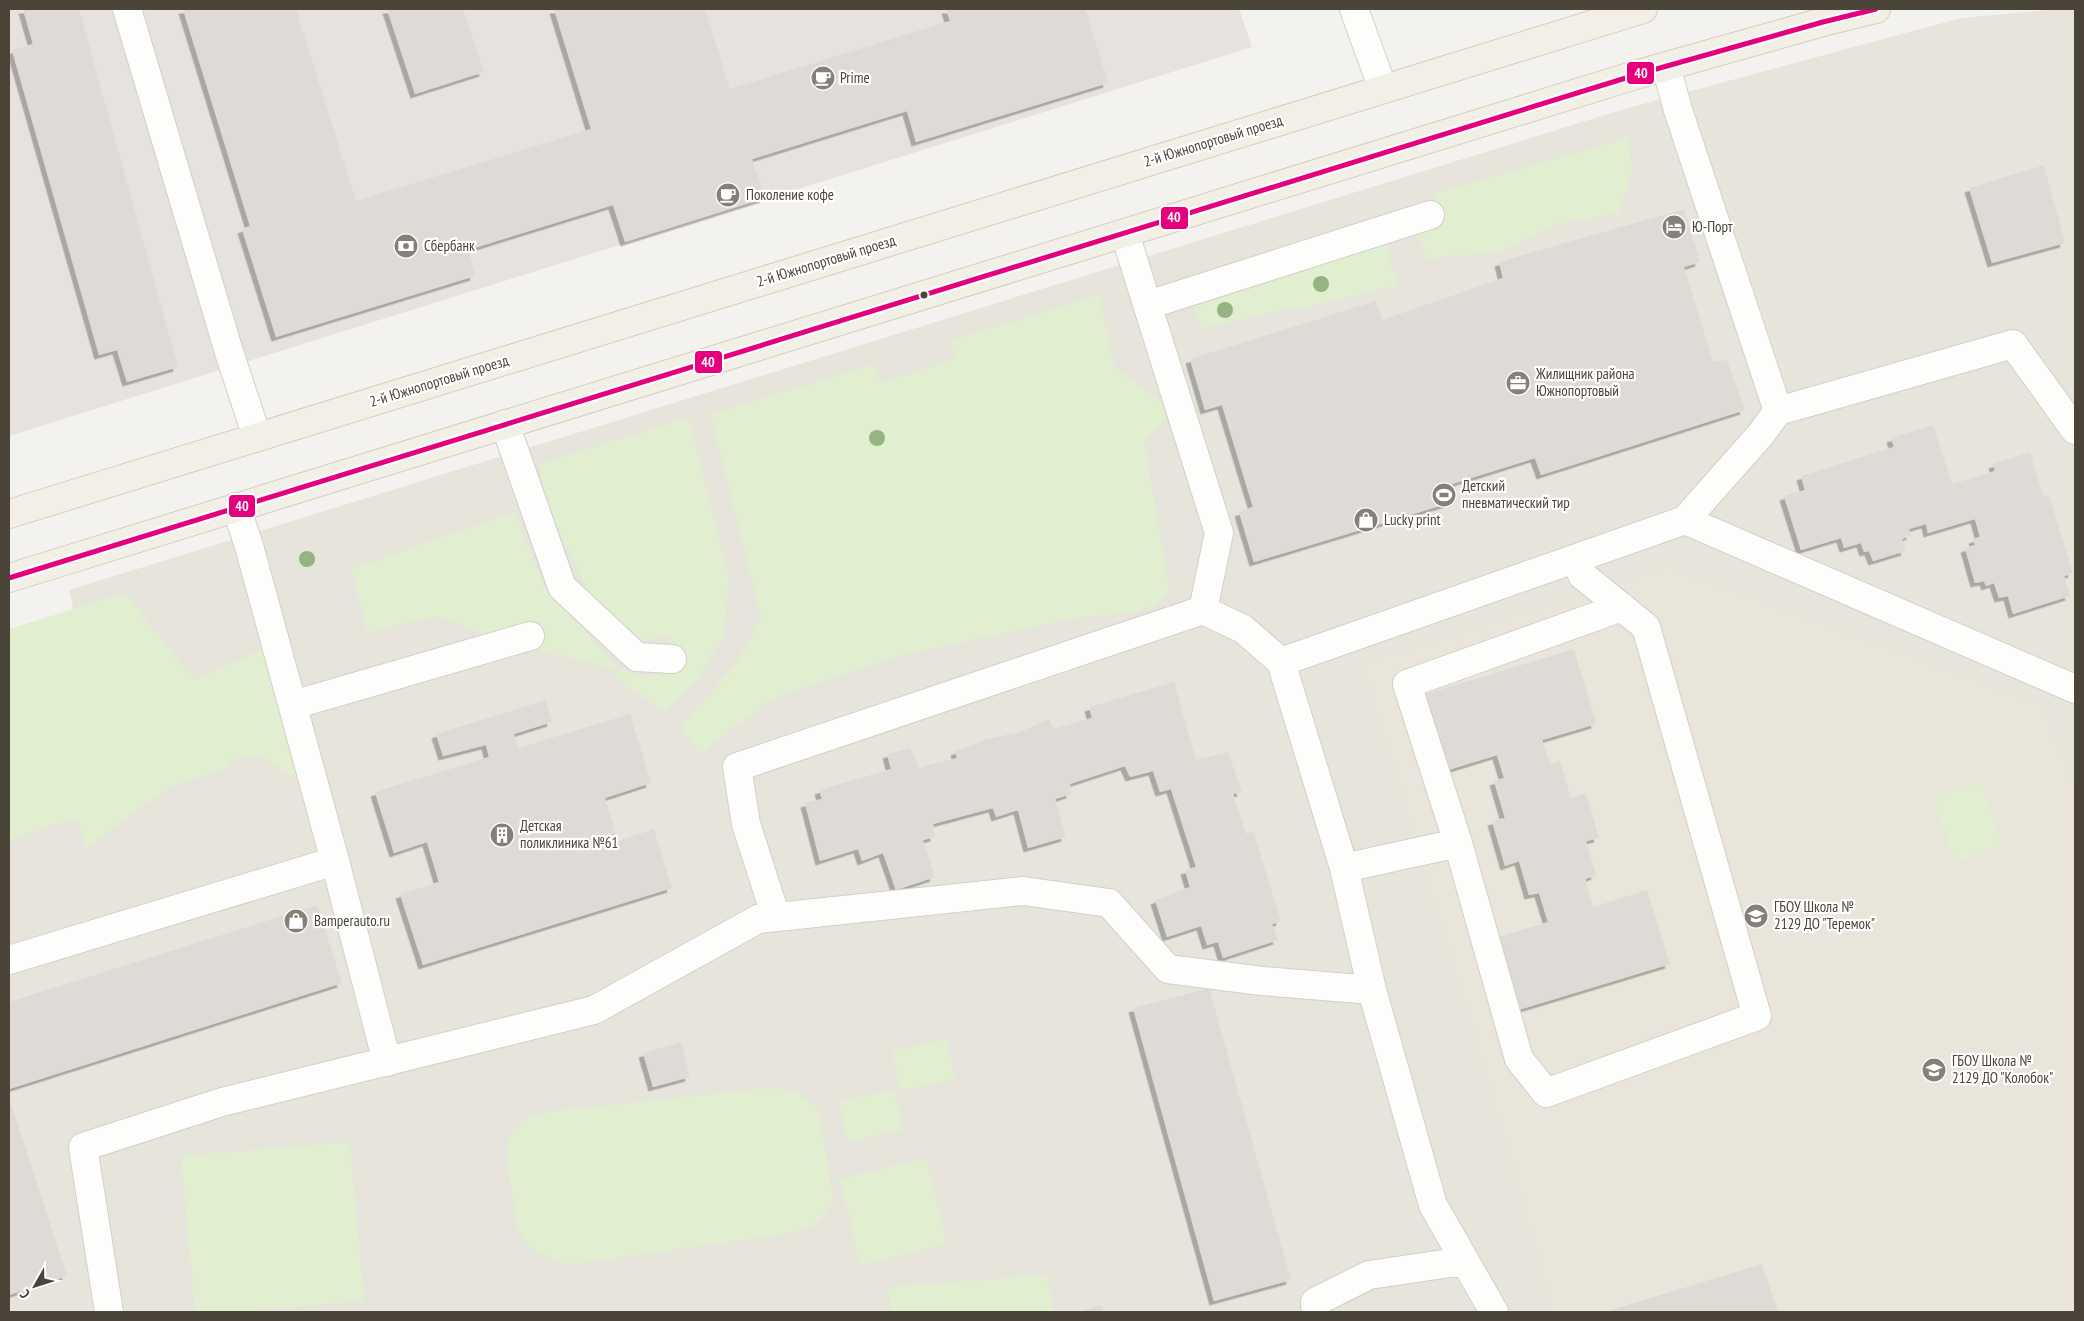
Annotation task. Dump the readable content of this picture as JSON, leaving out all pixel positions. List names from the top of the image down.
{
  "streets": {
    "main road": ["2-й Южнопортовый проезд"]
  },
  "places": {
    "cafe": ["Prime", "Поколение кофе"],
    "hotel": ["Ю-Порт"],
    "bank": ["Сбербанк"],
    "office": ["Жилищник района Южнопортовый"],
    "sports": ["Детский пневматический тир"],
    "shop": ["Lucky print", "Bamperauto.ru"],
    "building": ["Детская поликлиника №61"],
    "school or university": ["ГБОУ Школа № 2129 ДО \"Теремок\"", "ГБОУ Школа № 2129 ДО \"Колобок\""]
  },
  "lines": ["transit line 40"],
  "north": "bottom left"
}
